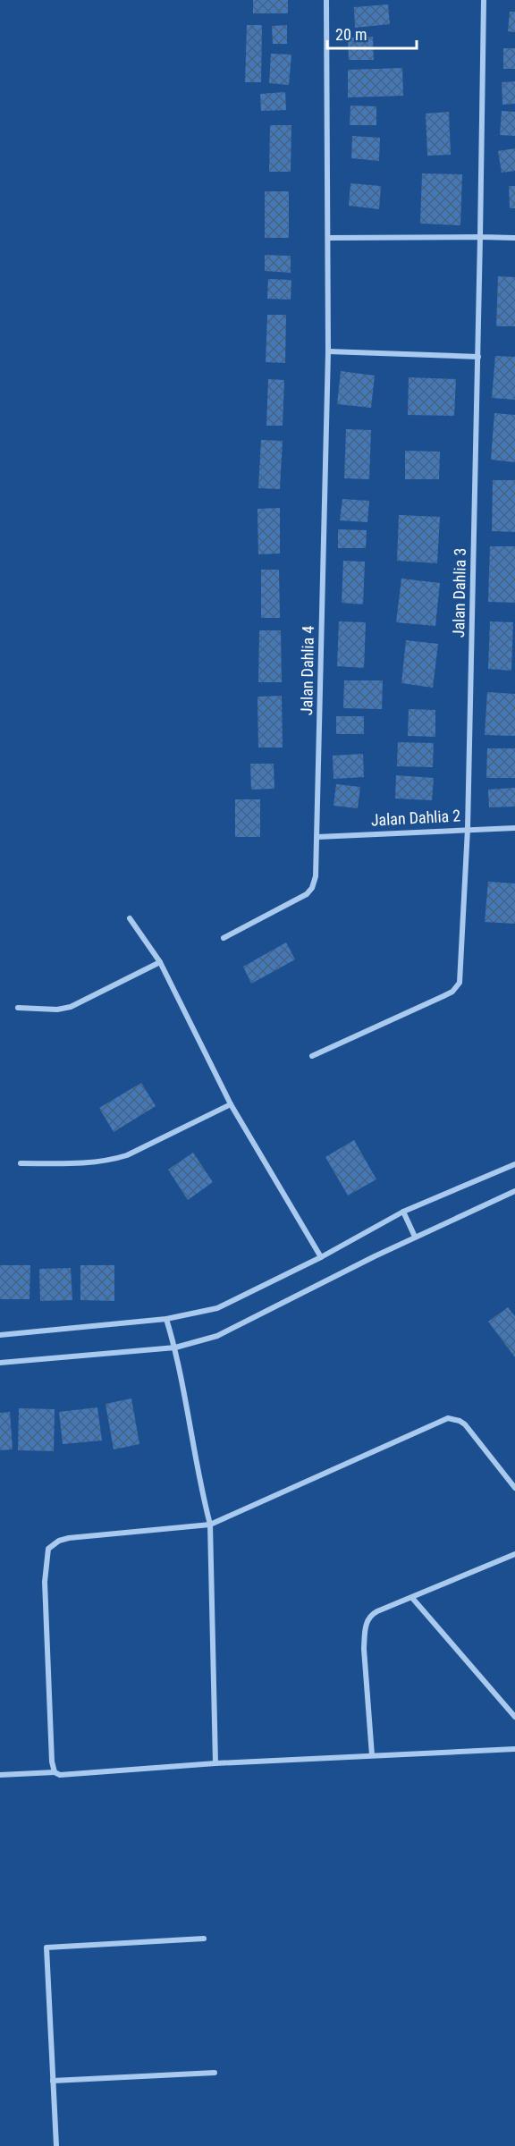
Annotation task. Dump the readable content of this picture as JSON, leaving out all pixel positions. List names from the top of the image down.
{
  "streets": {
    "street": ["Jalan Dahlia 3", "Jalan Dahlia 4", "Jalan Dahlia 2"]
  },
  "crossings": [
    ["Jalan Dahlia 3", "Jalan Dahlia 2"],
    ["Jalan Dahlia 4", "Jalan Dahlia 2"]
  ],
  "scale_bar": "20 m"
}
